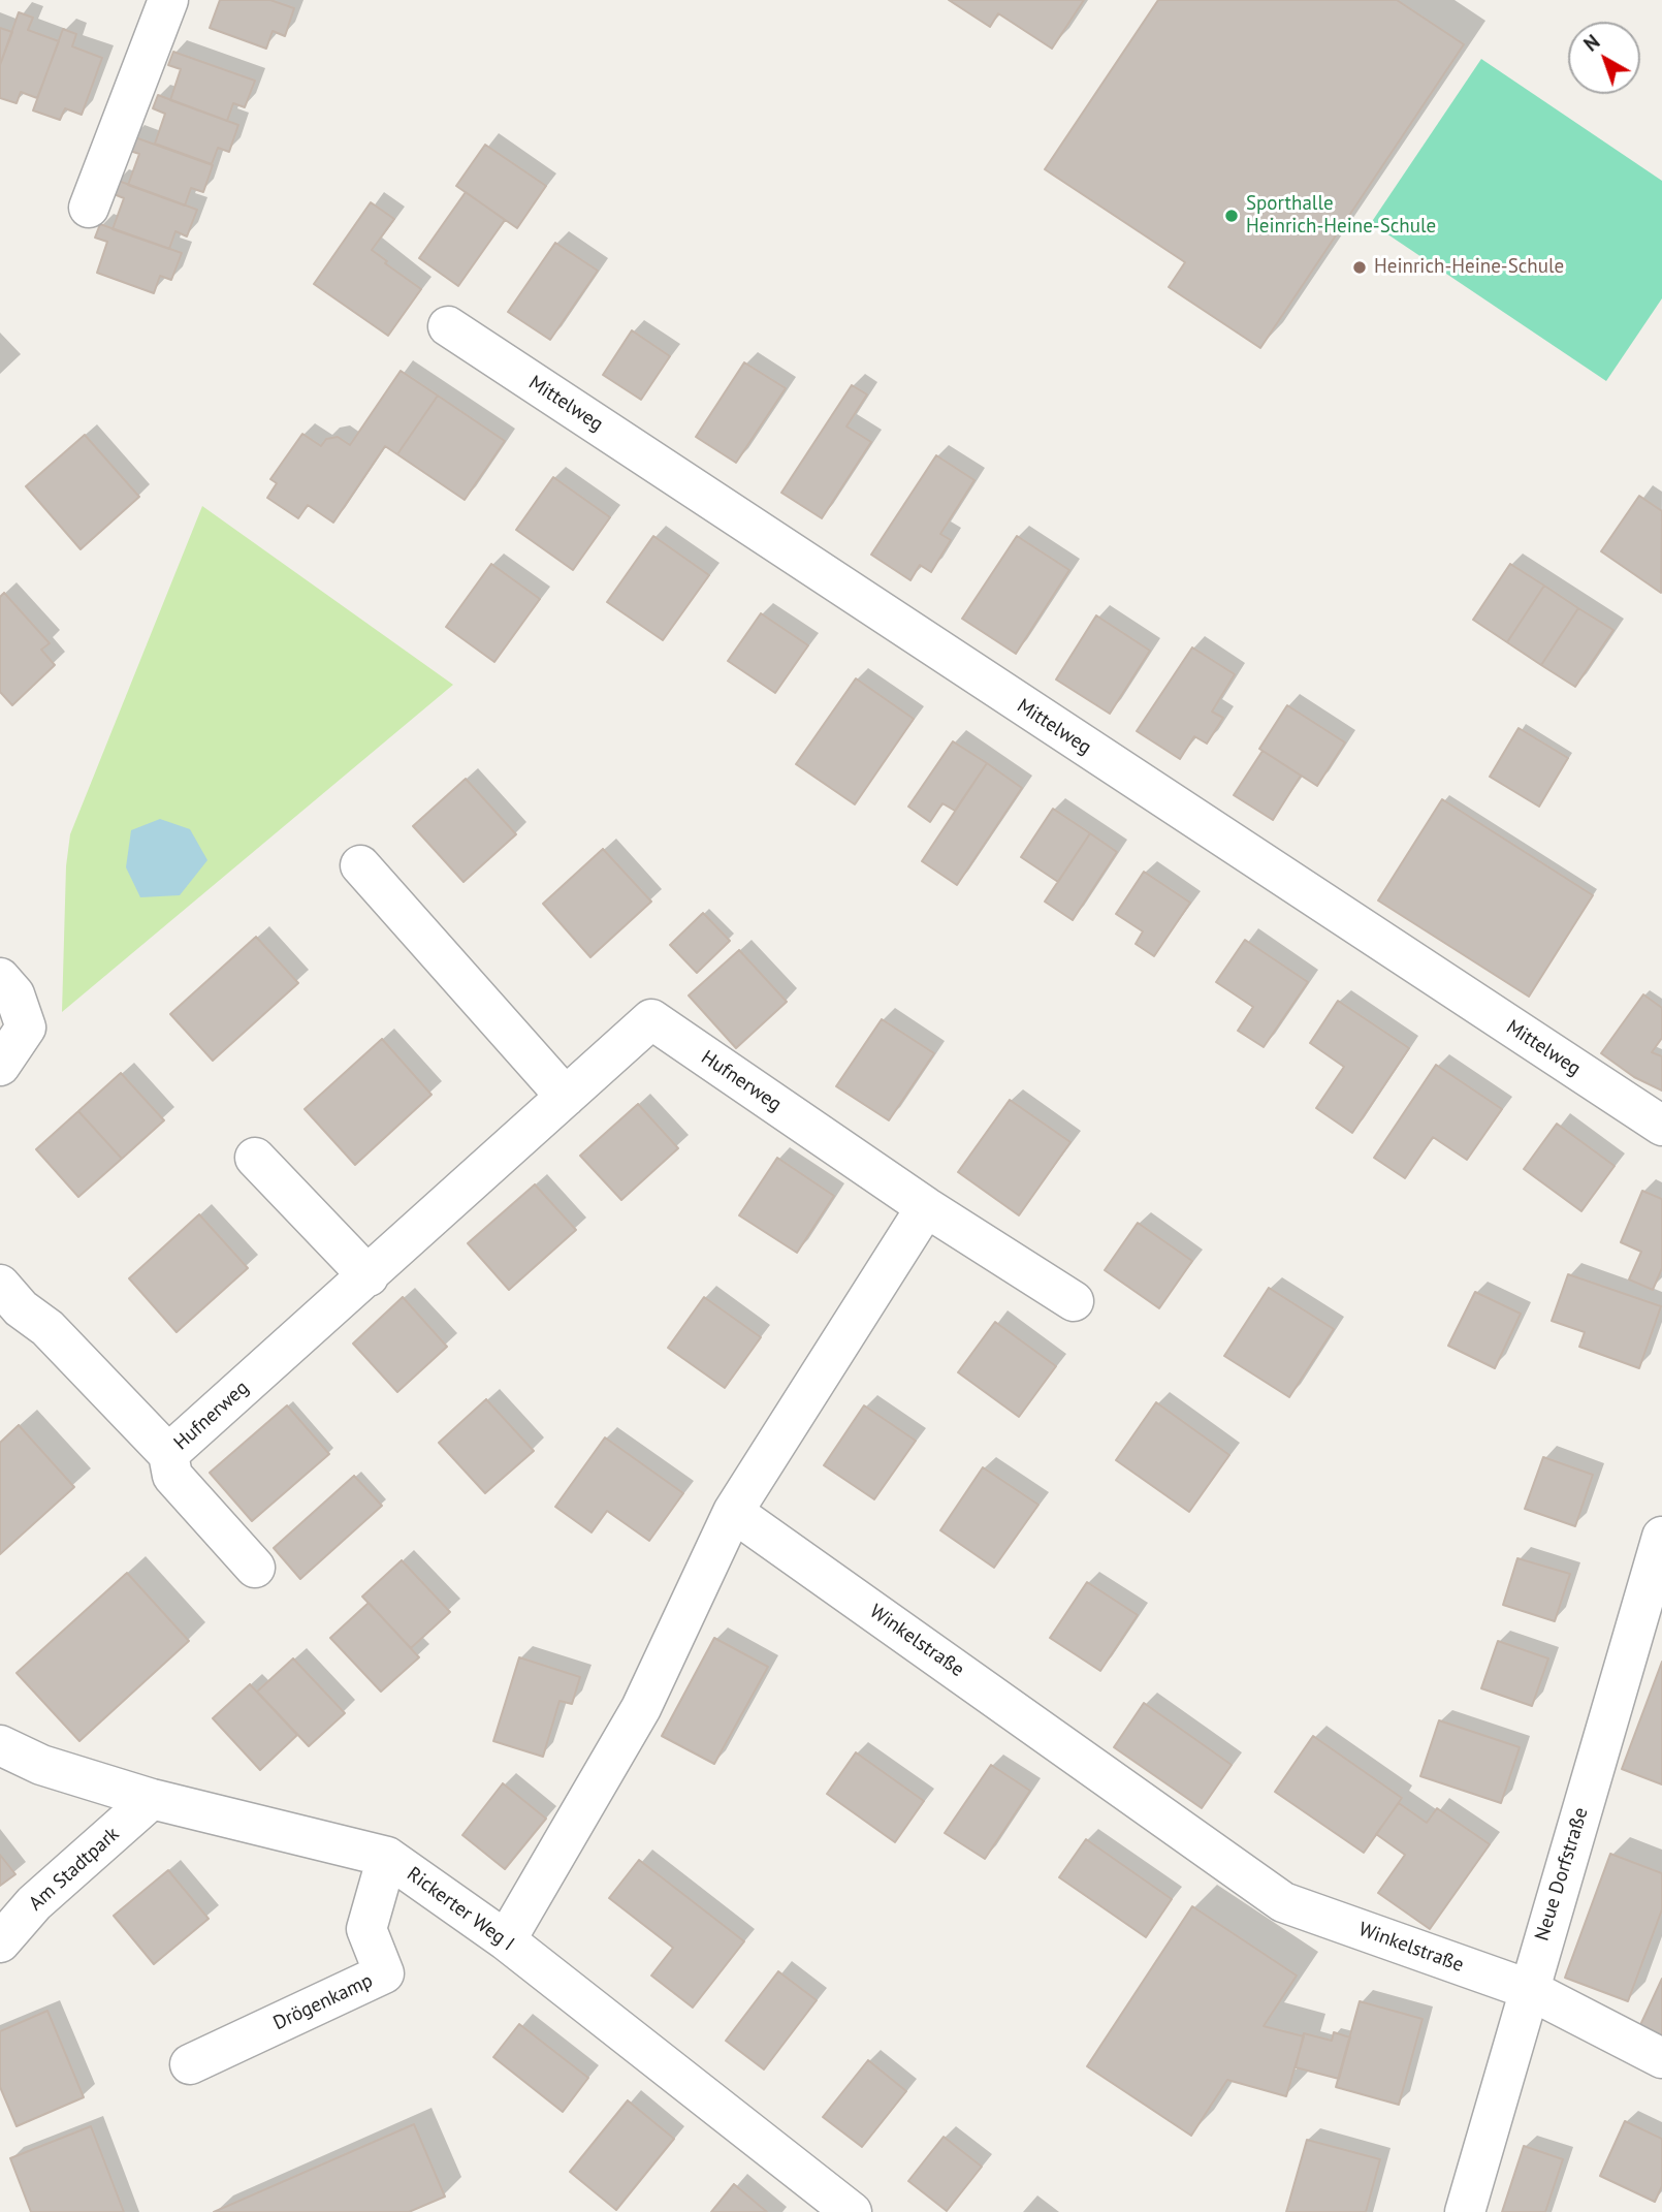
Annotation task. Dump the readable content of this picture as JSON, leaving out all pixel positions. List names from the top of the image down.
{
  "streets": {
    "street": [
      "Mittelweg",
      "Hufnerweg",
      "Winkelstraße",
      "Am Stadtpark",
      "Neue Dorfstraße",
      "Rickerter Weg I",
      "Drögenkamp"
    ]
  },
  "crossings": [
    ["Winkelstraße", "Neue Dorfstraße"],
    ["Am Stadtpark", "Rickerter Weg I"],
    ["Rickerter Weg I", "Drögenkamp"]
  ],
  "places": ["Sporthalle Heinrich-Heine-Schule", "Heinrich-Heine-Schule"],
  "north": "top left"
}
